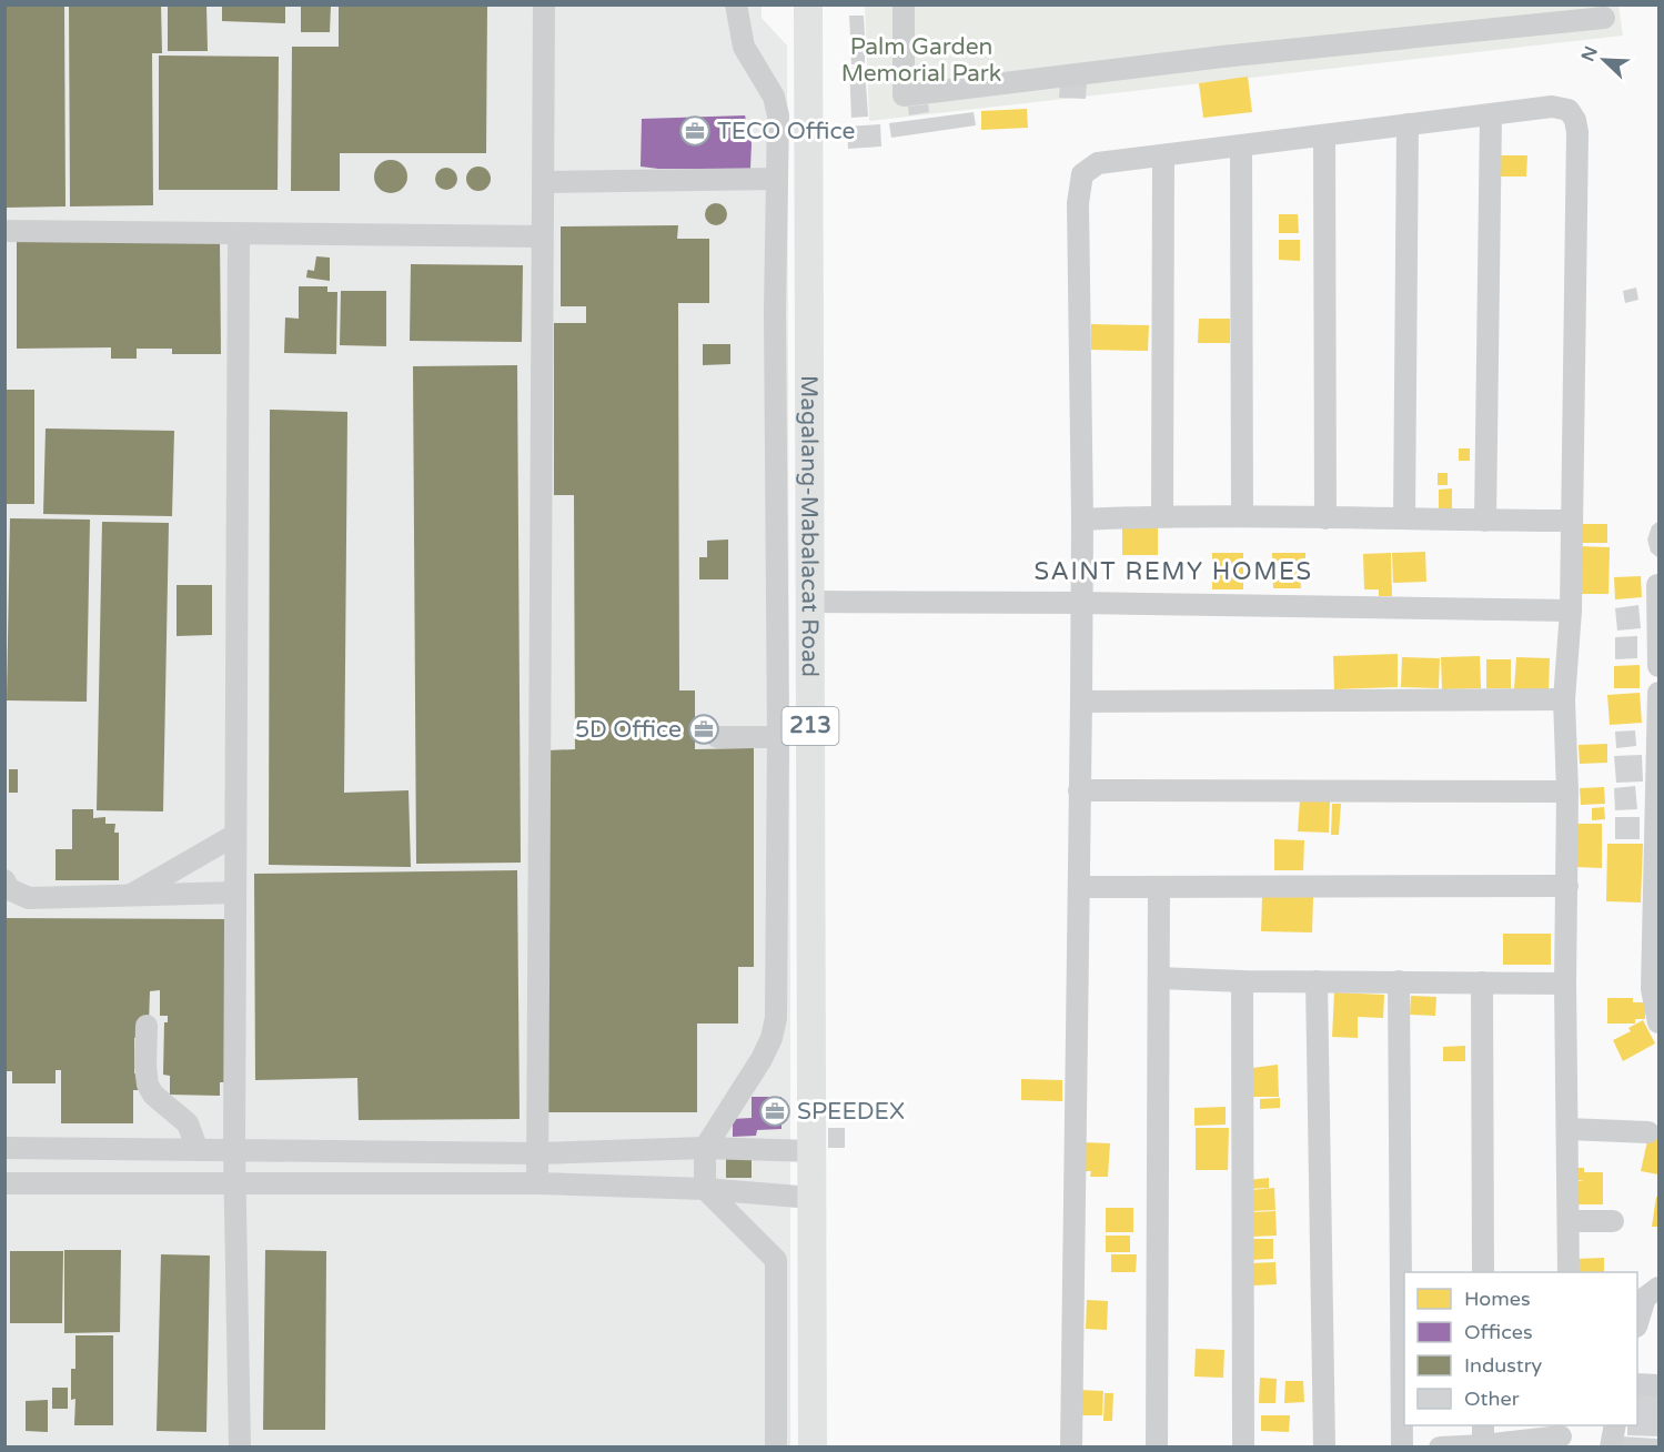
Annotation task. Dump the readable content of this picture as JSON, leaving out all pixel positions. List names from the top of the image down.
{
  "streets": {
    "main road": ["Magalang-Mabalacat Road", "213"]
  },
  "districts": ["SAINT REMY HOMES"],
  "parks": ["Palm Garden Memorial Park"],
  "places": {
    "office": ["TECO Office", "5D Office", "SPEEDEX"]
  },
  "legend": [
    "Homes",
    "Offices",
    "Industry",
    "Other"
  ],
  "north": "top left"
}
